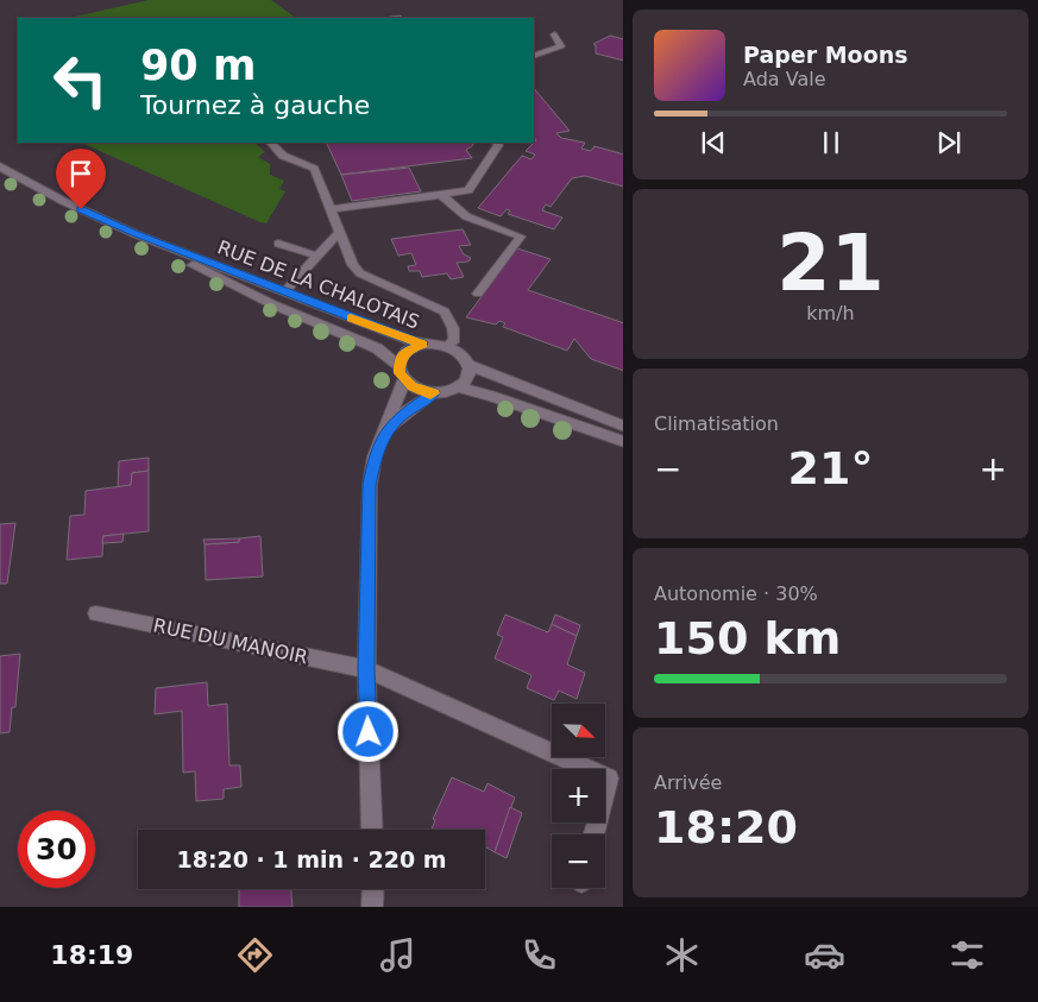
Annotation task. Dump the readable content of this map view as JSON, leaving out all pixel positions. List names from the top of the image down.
{
  "streets": {
    "main road": ["RUE DE LA CHALOTAIS", "RUE DU MANOIR"]
  },
  "north": "bottom right",
  "page": {
    "turn": ["90 m", "Tournez à gauche"],
    "song": ["Paper Moons", "Ada Vale"],
    "tile": [
      ["21", "km/h"],
      "Climatisation",
      ["Autonomie · 30%", "150 km"],
      ["Arrivée", "18:20"]
    ],
    "heat": ["−", "21°", "+"],
    "map_buttons": ["+", "−"],
    "limit": "30",
    "trip": "18:20 · 1 min · 220 m",
    "tabs": "18:19"
  }
}
